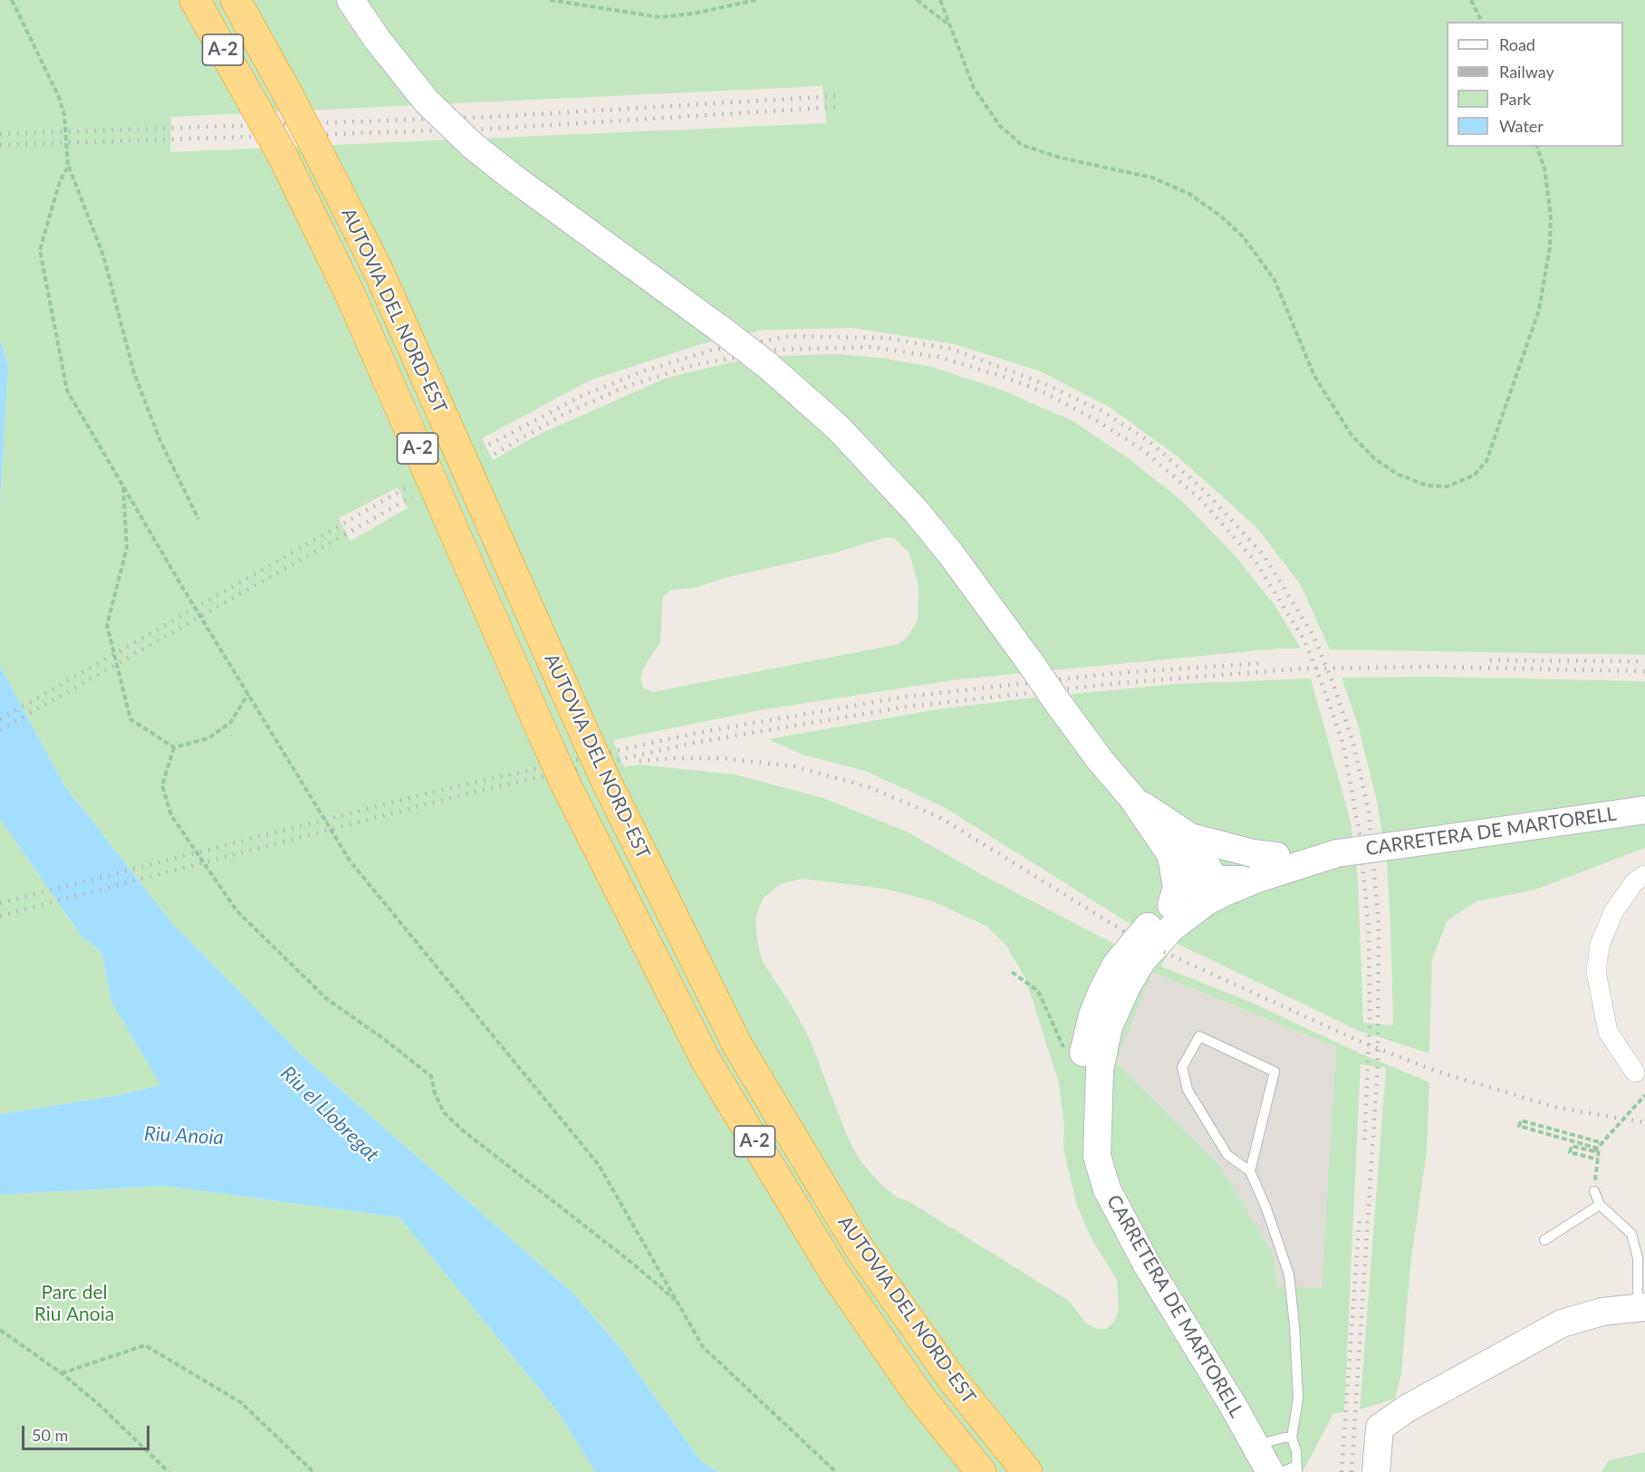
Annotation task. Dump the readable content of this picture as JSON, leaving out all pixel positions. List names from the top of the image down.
{
  "streets": {
    "highway": ["A-2", "AUTOVIA DEL NORD-EST"],
    "main road": ["CARRETERA DE MARTORELL"]
  },
  "water": ["Riu el Llobregat", "Riu Anoia"],
  "parks": ["Parc del Riu Anoia"],
  "legend": [
    "Road",
    "Railway",
    "Park",
    "Water"
  ],
  "scale_bar": "50 m"
}
